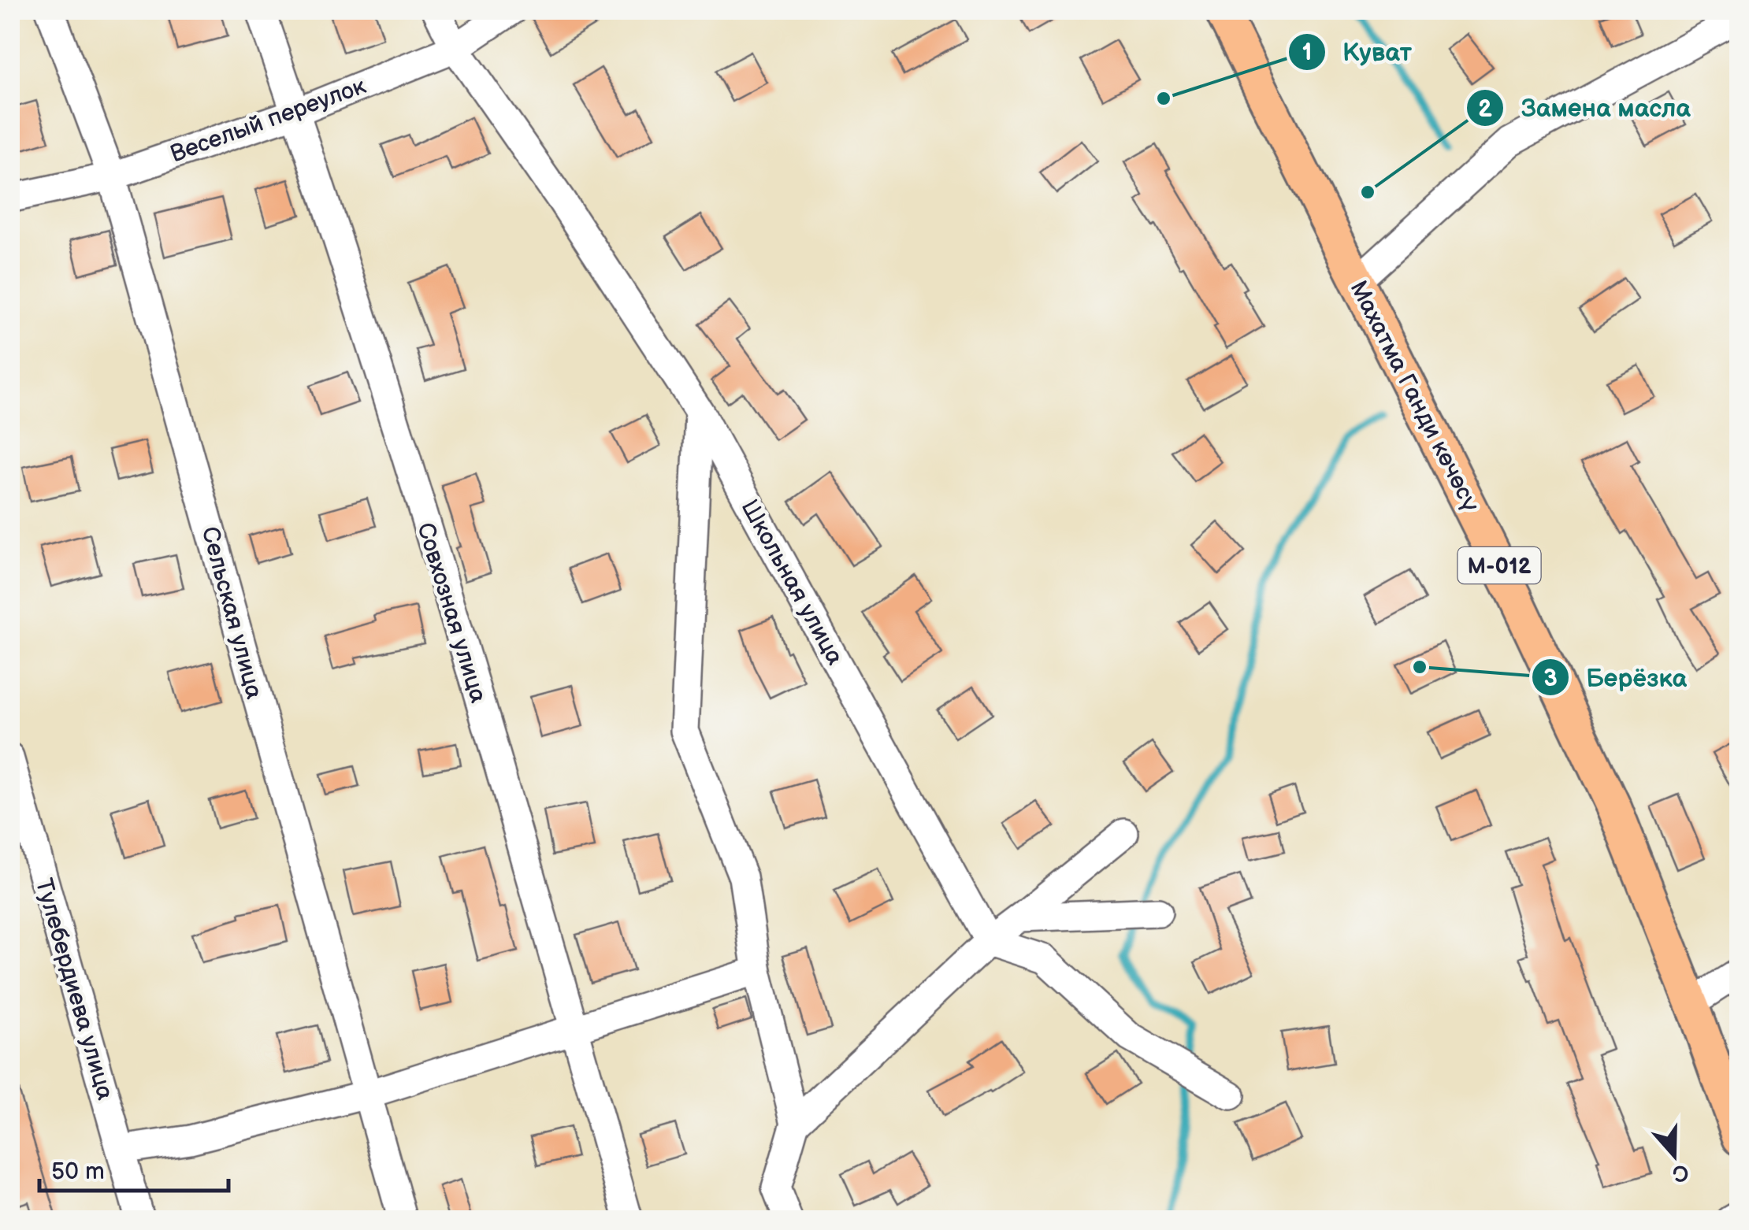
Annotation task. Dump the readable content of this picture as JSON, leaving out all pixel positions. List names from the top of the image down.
{
  "streets": {
    "main road": ["Махатма Ганди көчөсү", "М-012"],
    "street": [
      "Веселый переулок",
      "Школьная улица",
      "Сельская улица",
      "Совхозная улица",
      "Тулебердиева улица"
    ]
  },
  "crossings": [
    ["Веселый переулок", "Школьная улица"],
    ["Веселый переулок", "Сельская улица"],
    ["Веселый переулок", "Совхозная улица"]
  ],
  "places": ["Куват", "Замена масла", "Берёзка"],
  "scale_bar": "50 m",
  "north": "bottom"
}
